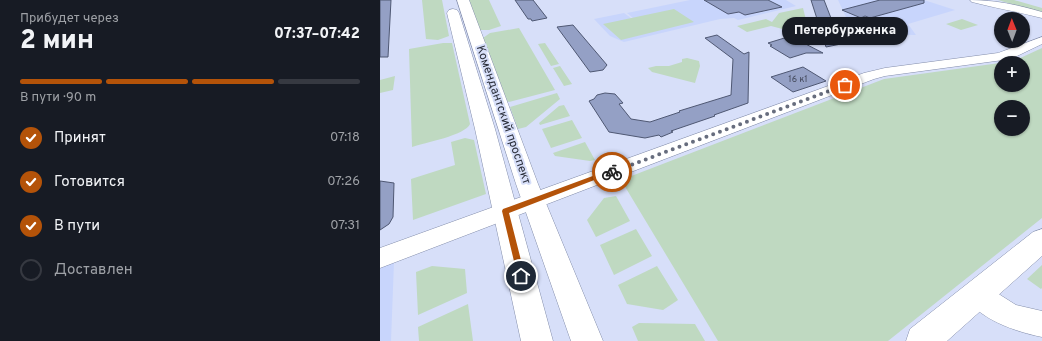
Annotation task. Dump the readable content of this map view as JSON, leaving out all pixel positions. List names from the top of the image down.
{
  "streets": {
    "main road": ["Комендантский проспект"]
  },
  "places": ["Петербурженка"],
  "house_numbers": ["16 к1"],
  "north": "top",
  "page": {
    "heading": ["2 мин", "Прибудет через", "07:37–07:42"],
    "map_buttons": ["+", "−"],
    "bubble": "Петербурженка",
    "bar": "В пути · 90 m",
    "list": [
      ["Принят", "07:18"],
      ["Готовится", "07:26"],
      ["В пути", "07:31"],
      "Доставлен"
    ]
  }
}
